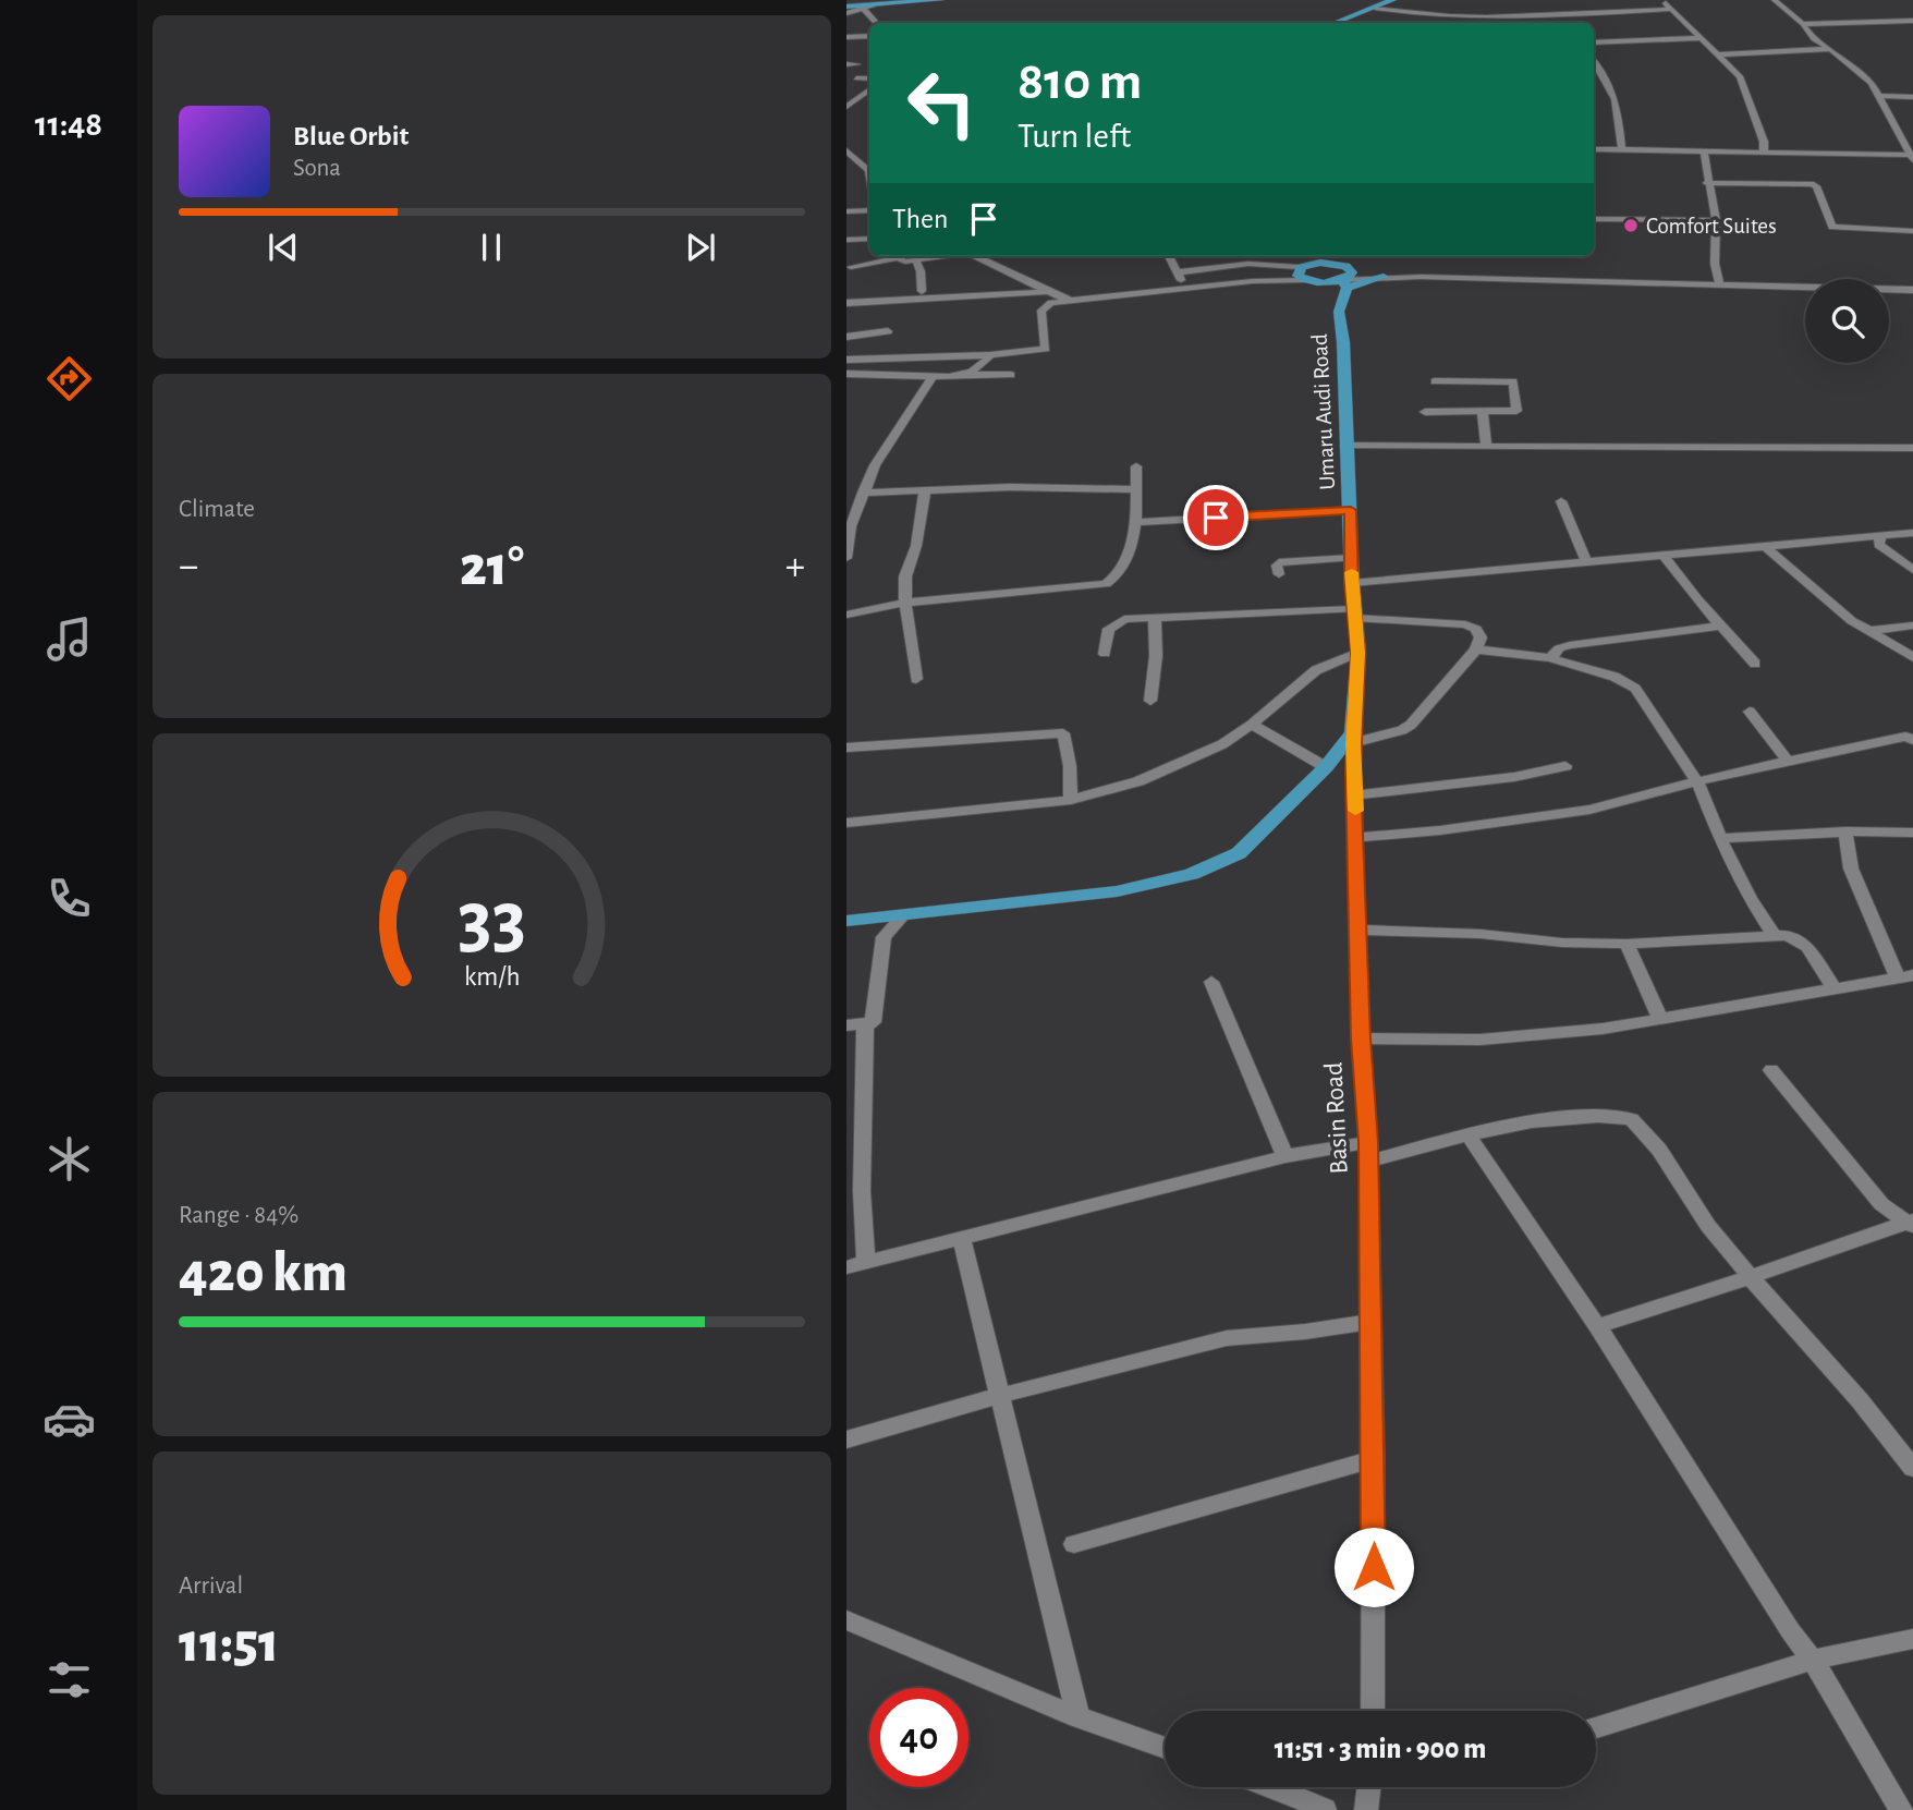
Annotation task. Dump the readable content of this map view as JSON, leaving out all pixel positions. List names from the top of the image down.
{
  "streets": {
    "main road": ["Umaru Audi Road", "Basin Road"]
  },
  "crossings": [
    ["Umaru Audi Road", "Basin Road"]
  ],
  "places": ["Comfort Suites"],
  "page": {
    "tabs": "11:48",
    "turn": ["810 m", "Turn left"],
    "song": ["Blue Orbit", "Sona"],
    "then": "Then",
    "tile": [
      "Climate",
      ["Range · 84%", "420 km"],
      ["Arrival", "11:51"]
    ],
    "heat": ["−", "21°", "+"],
    "limit": "40",
    "trip": "11:51 · 3 min · 900 m",
    "gauge": ["33", "km/h"]
  }
}
